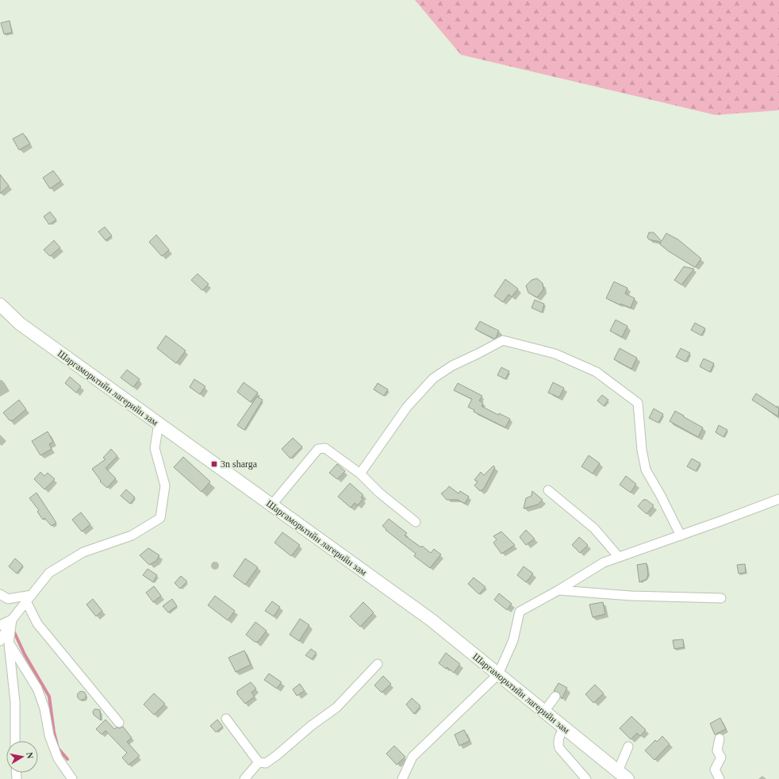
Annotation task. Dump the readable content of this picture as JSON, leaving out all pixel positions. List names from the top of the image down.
{
  "streets": {
    "street": ["Шаргаморьтийн лагерийн зам"]
  },
  "places": {
    "transit": ["3n sharga"]
  },
  "north": "right"
}
